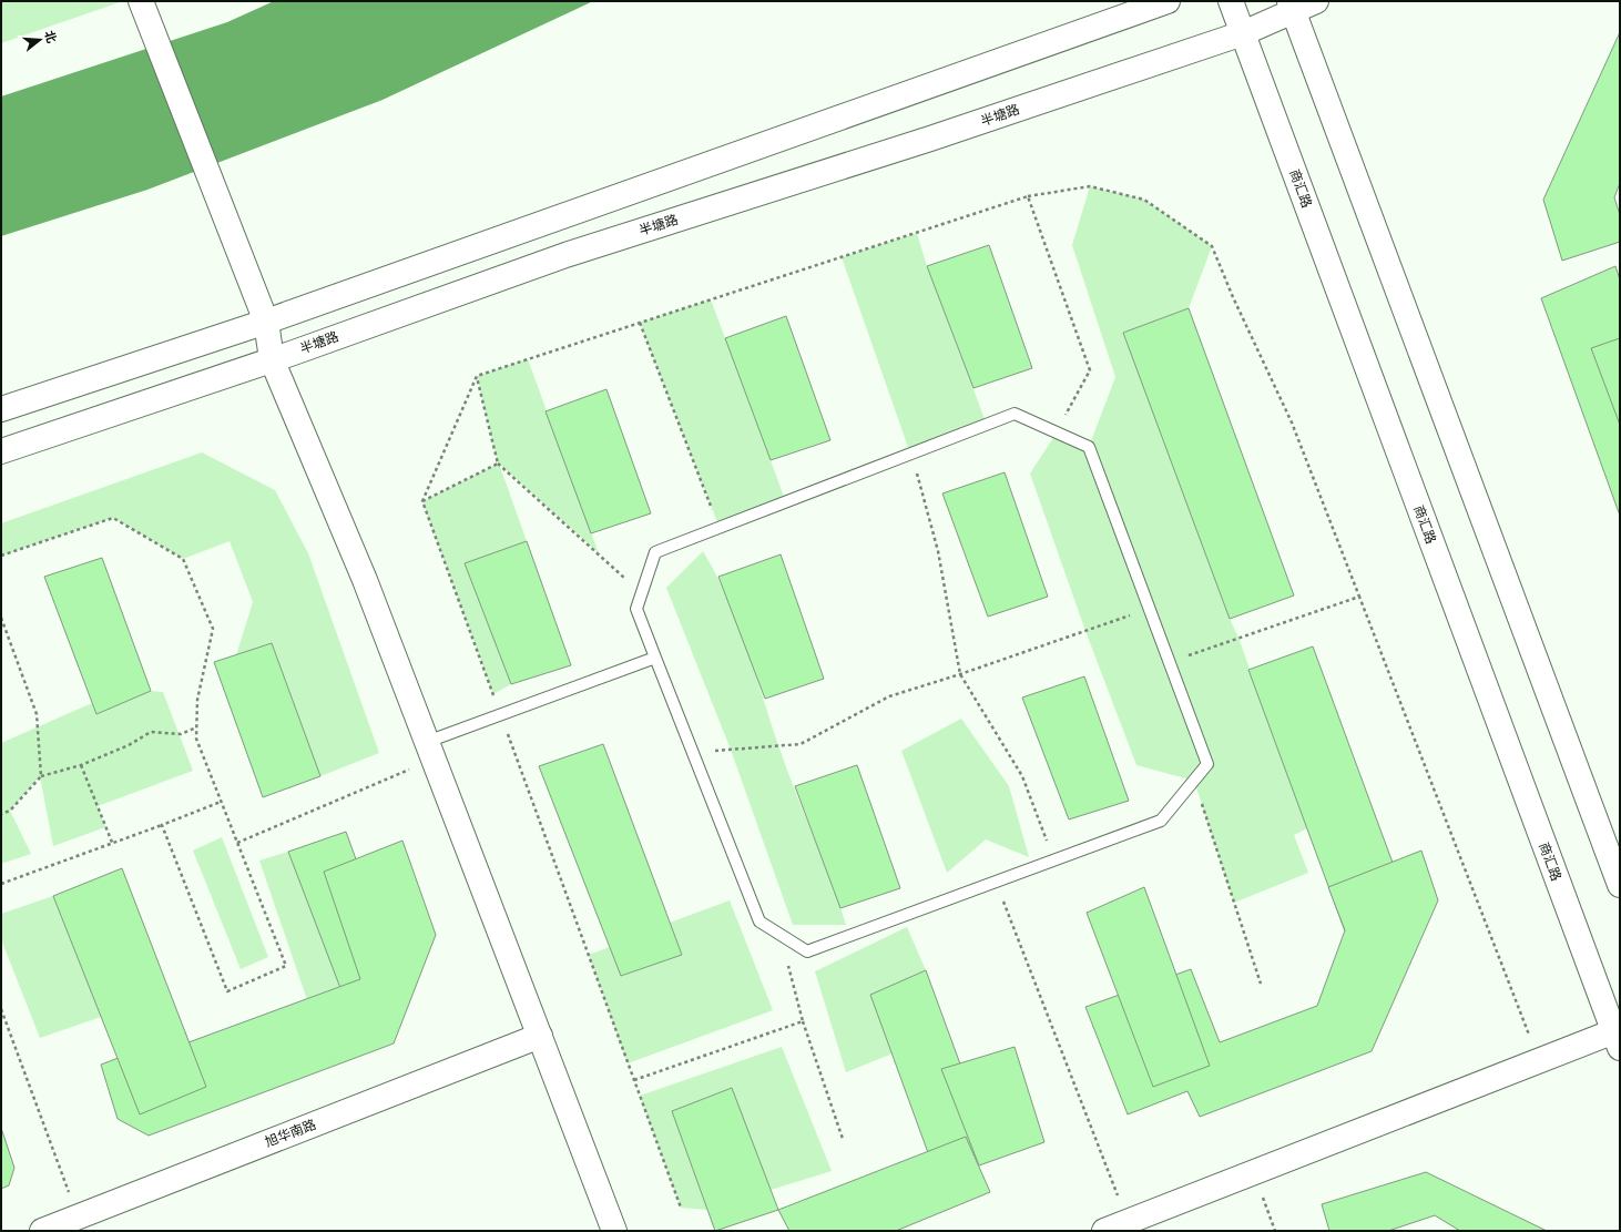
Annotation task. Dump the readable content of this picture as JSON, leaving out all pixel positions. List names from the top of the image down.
{
  "streets": {
    "street": ["半塘路", "商汇路", "旭华南路"]
  },
  "crossings": [
    ["半塘路", "商汇路"]
  ],
  "north": "right"
}
